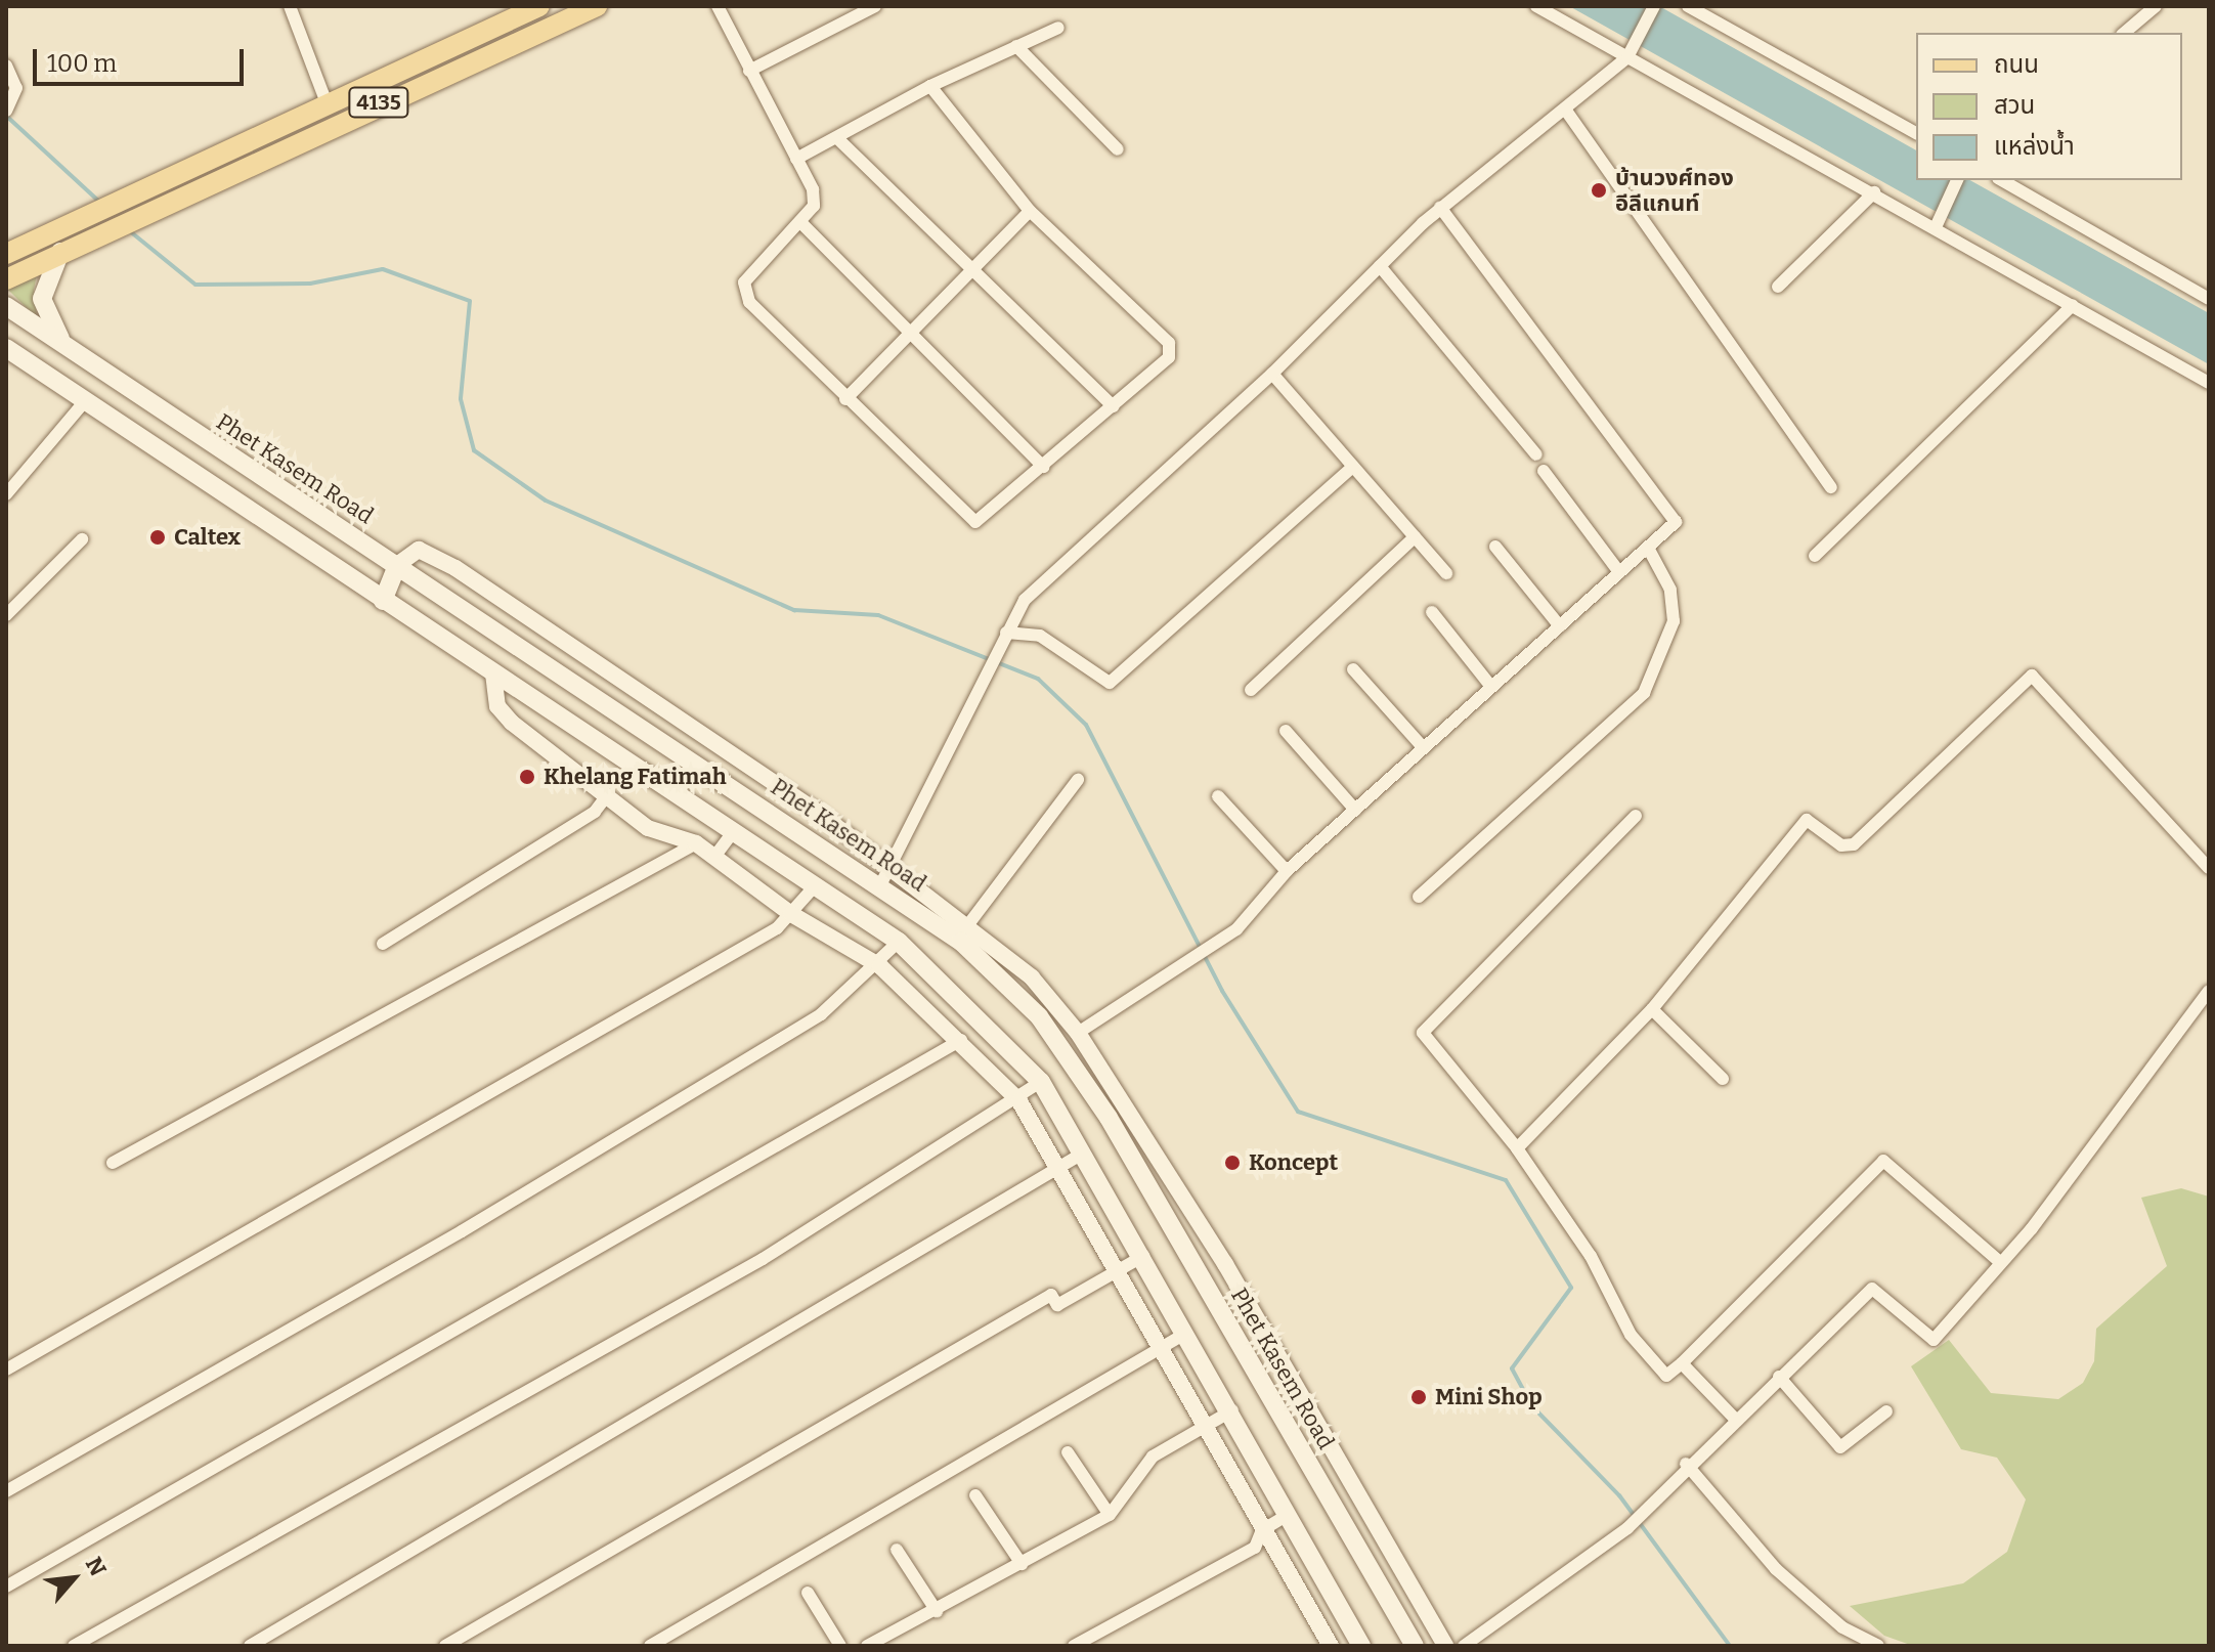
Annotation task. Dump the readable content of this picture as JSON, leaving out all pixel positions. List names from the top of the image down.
{
  "streets": {
    "main road": ["4135", "Phet Kasem Road"]
  },
  "places": [
    "บ้านวงศ์ทอง อีลีแกนท์",
    "Caltex",
    "Khelang Fatimah",
    "Koncept",
    "Mini Shop"
  ],
  "legend": ["ถนน", "สวน", "แหล่งน้ำ"],
  "scale_bar": "100 m",
  "north": "top right"
}
